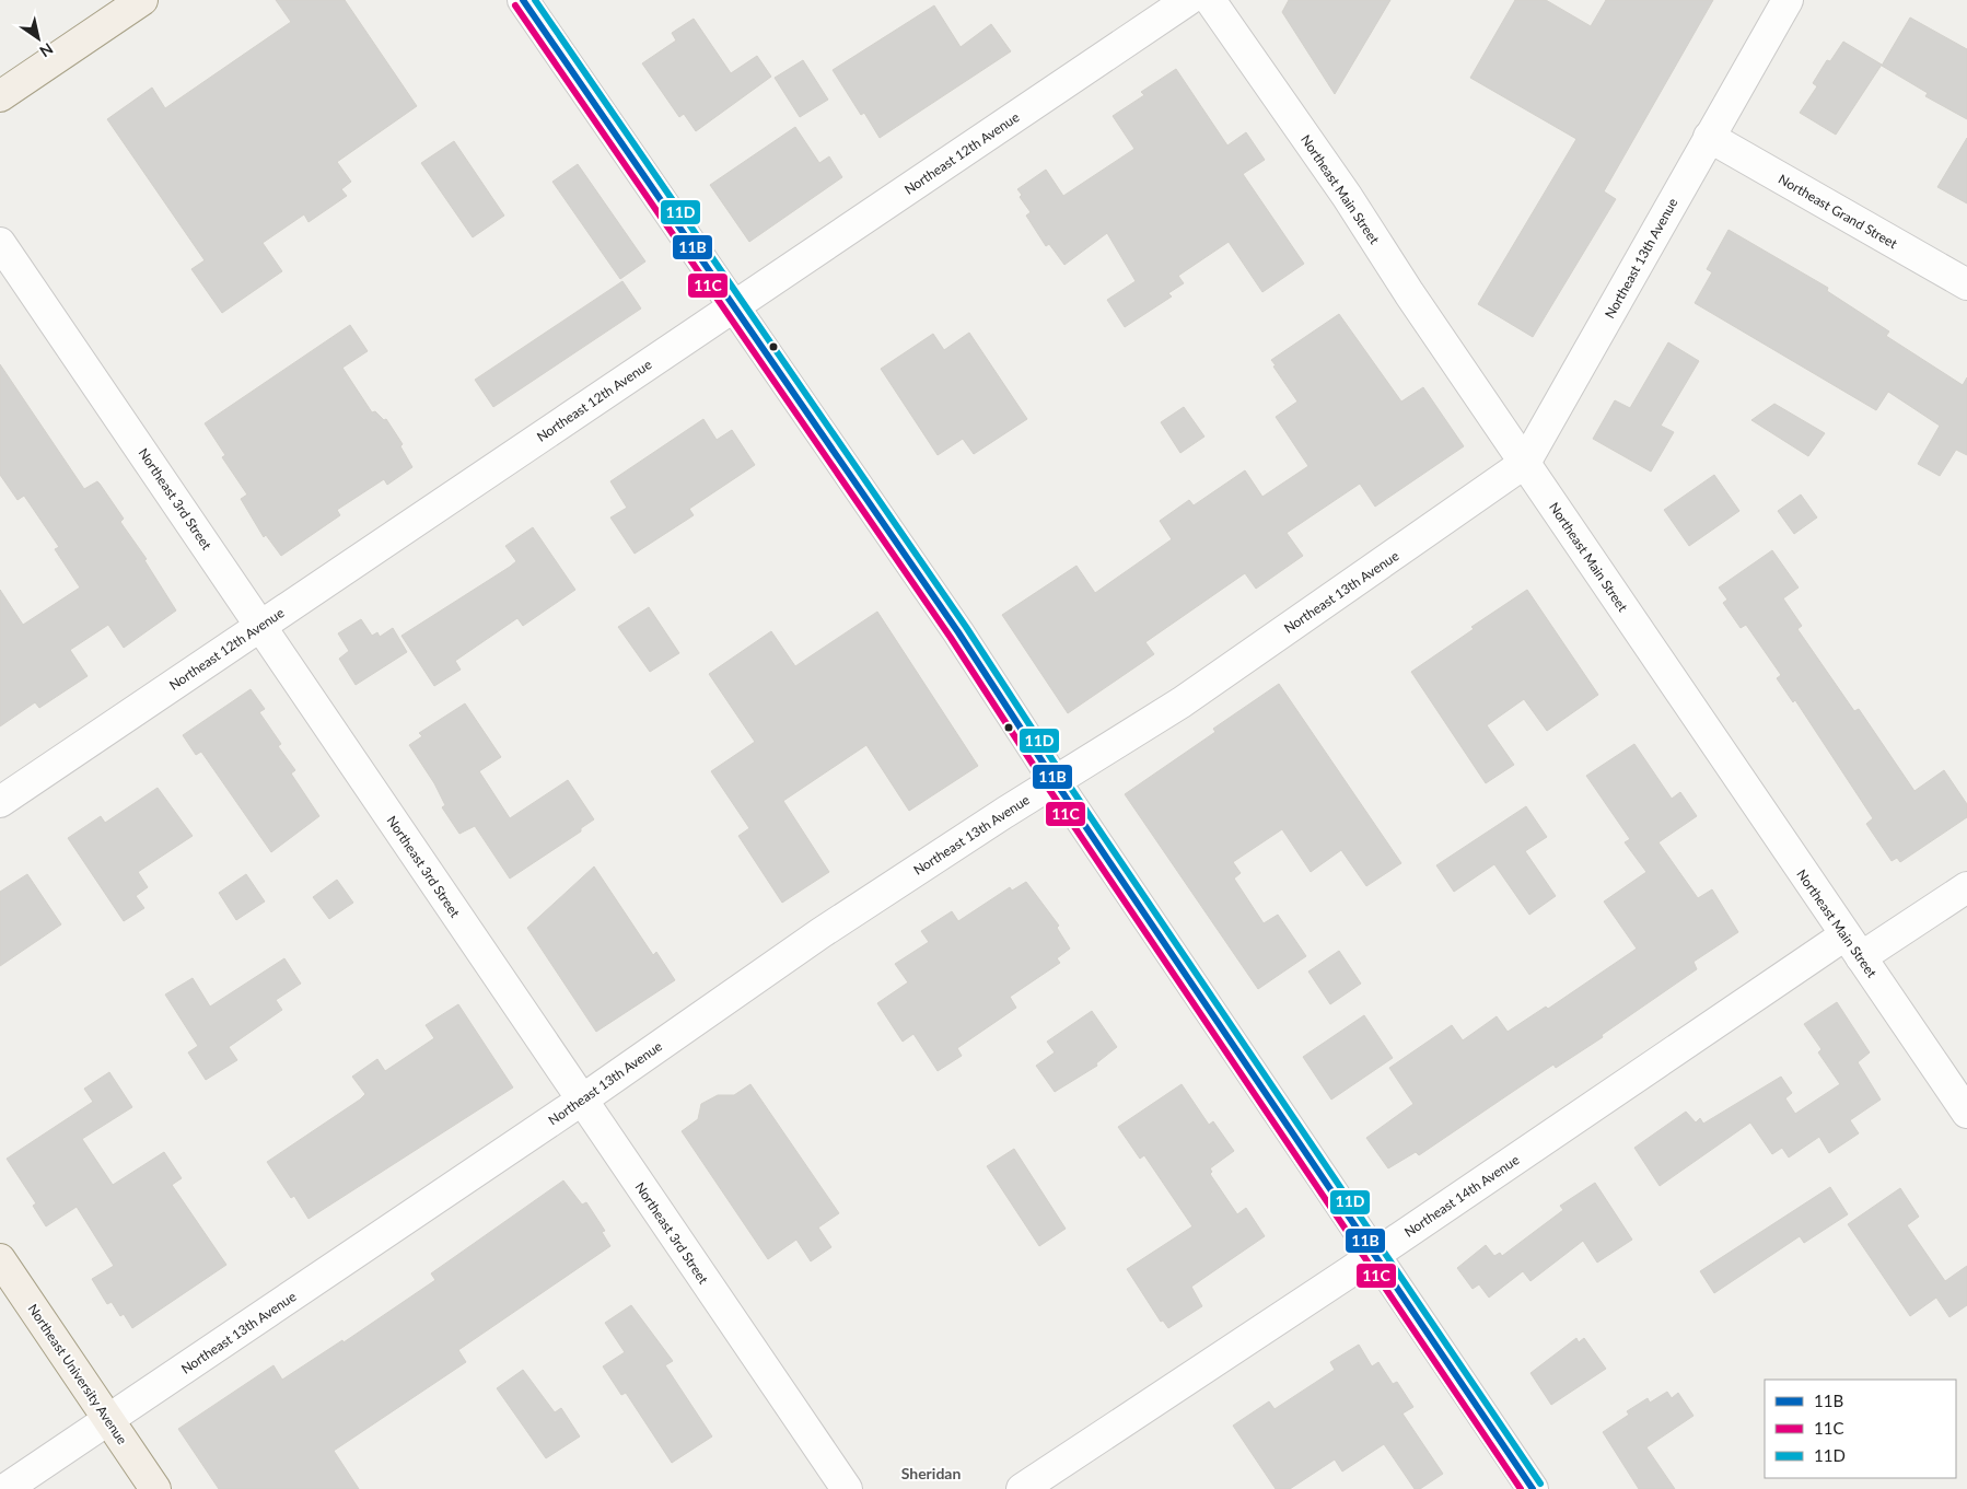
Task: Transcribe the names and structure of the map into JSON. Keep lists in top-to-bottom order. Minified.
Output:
{"streets":{"main road":["Northeast University Avenue"],"street":["Northeast 12th Avenue","Northeast Main Street","Northeast Grand Street","Northeast 13th Avenue","Northeast 3rd Street","Northeast 14th Avenue"]},"crossings":[["Northeast 12th Avenue","Northeast 3rd Street"],["Northeast Main Street","Northeast 13th Avenue"],["Northeast Main Street","Northeast 14th Avenue"],["Northeast Grand Street","Northeast 13th Avenue"],["Northeast 13th Avenue","Northeast 3rd Street"],["Northeast 13th Avenue","Northeast University Avenue"]],"districts":["Sheridan"],"lines":["transit line 11B","transit line 11D","transit line 11C"],"legend":["11B","11C","11D"],"north":"bottom right"}
